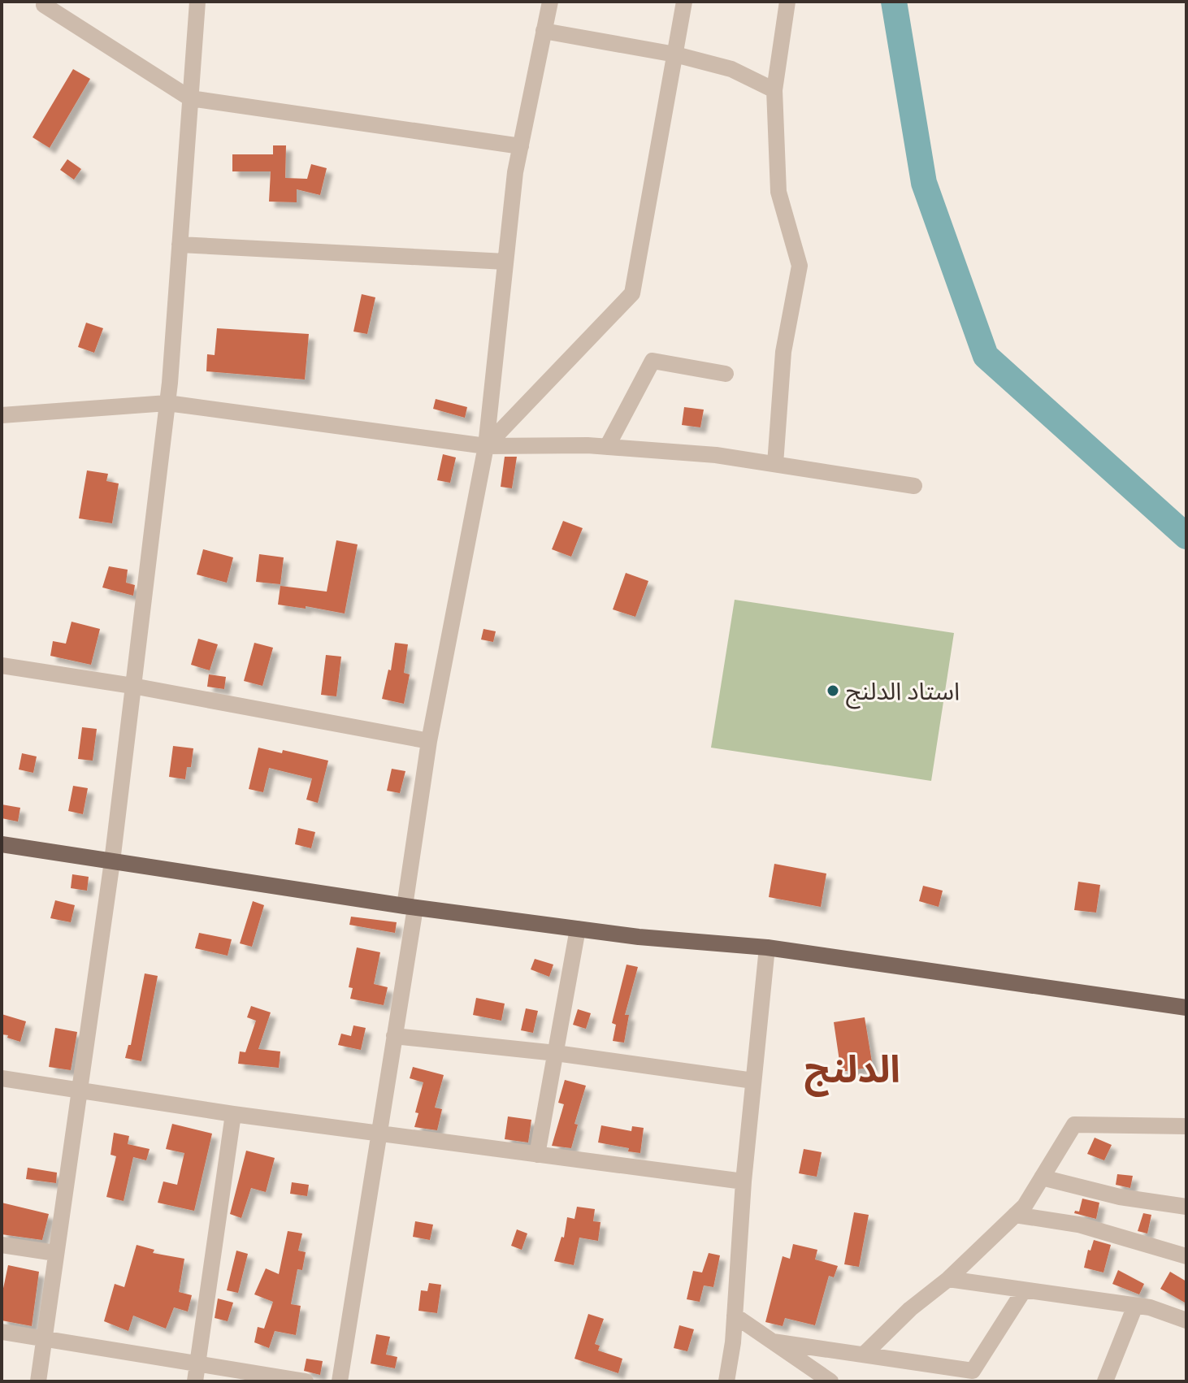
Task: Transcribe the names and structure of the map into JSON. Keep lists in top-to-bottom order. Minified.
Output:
{"districts":["الدلنج"],"places":["استاد الدلنج"]}
